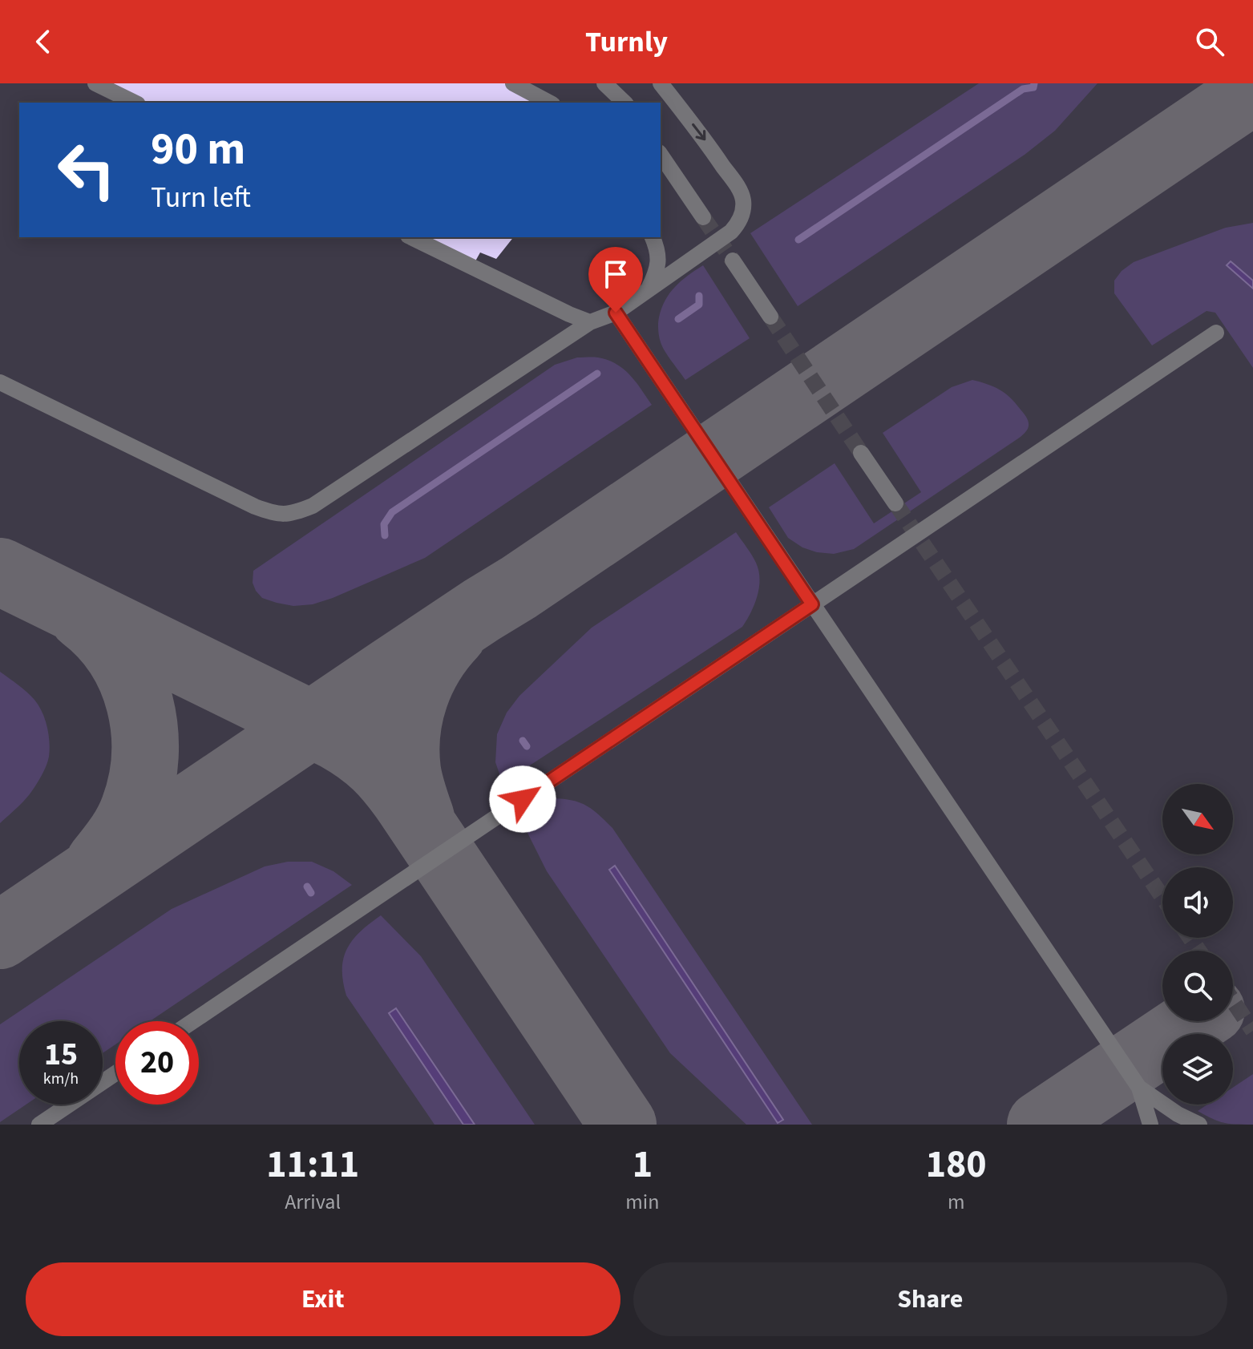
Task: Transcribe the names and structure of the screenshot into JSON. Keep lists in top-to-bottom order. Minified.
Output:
{"north":"bottom right","page":{"header":"Turnly","turn":["90 m","Turn left"],"speed":"15 km/h","limit":"20","eta":["11:11","Arrival","1","min","180","m"],"buttons":["Exit","Share"]}}
